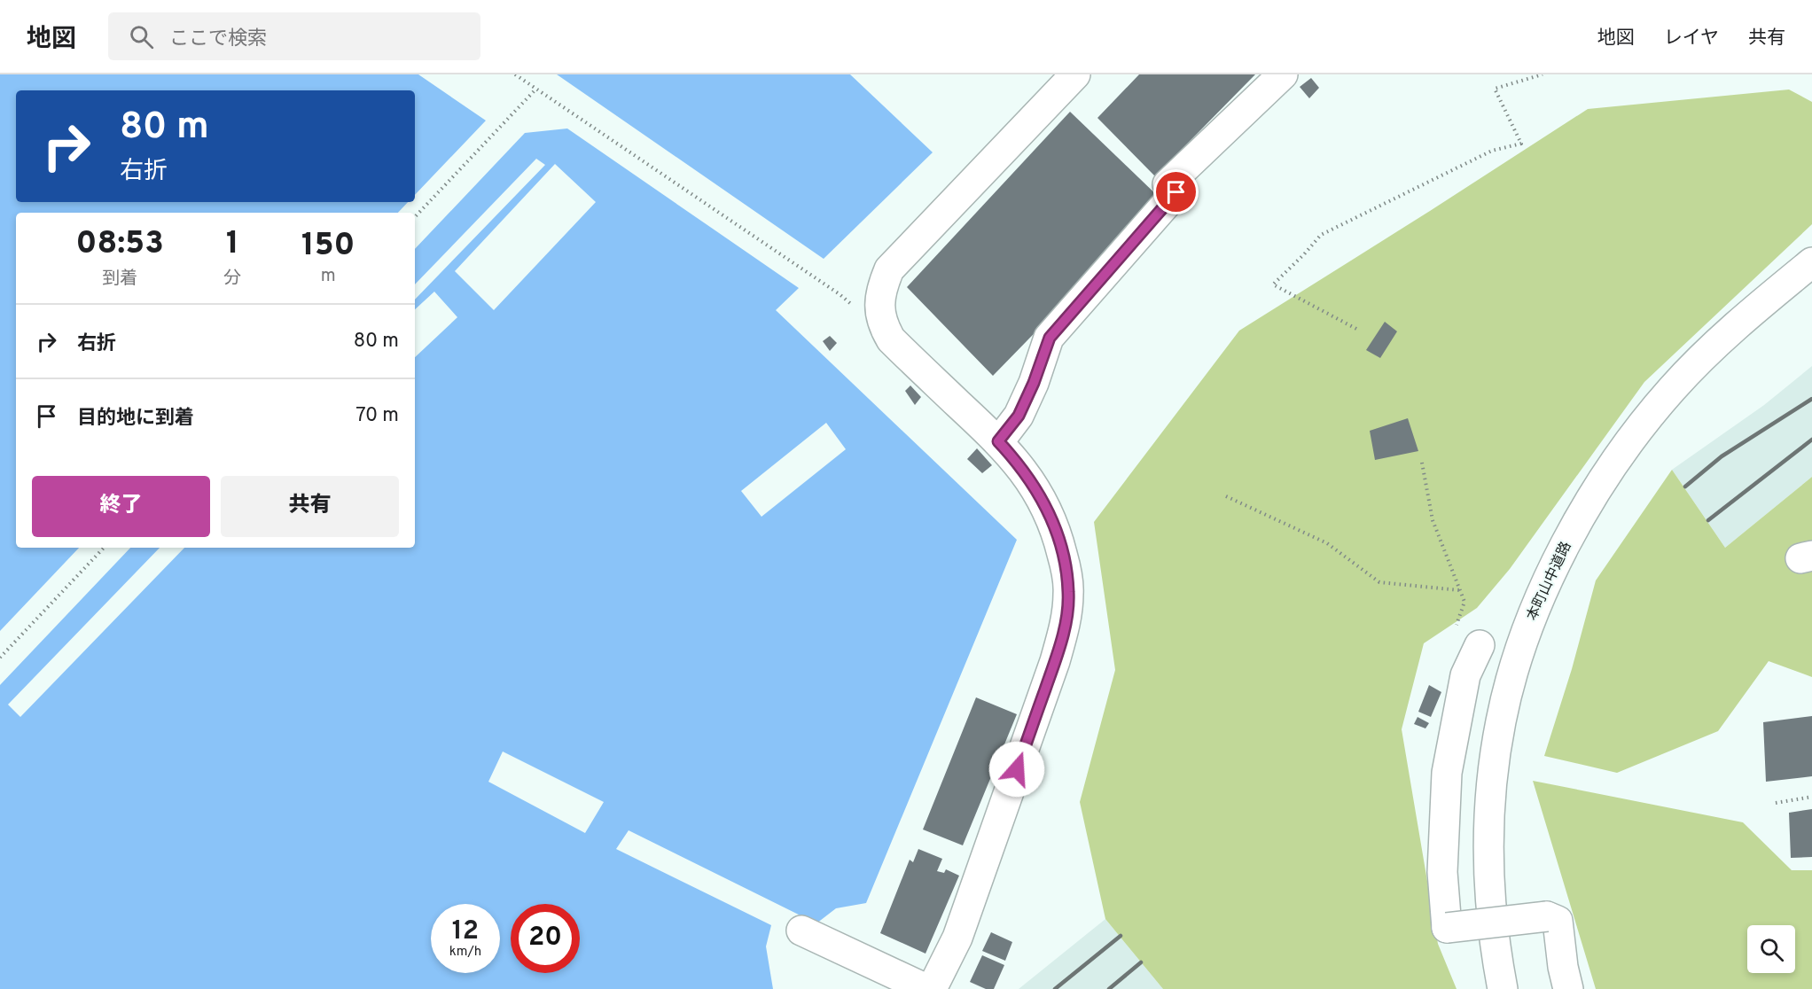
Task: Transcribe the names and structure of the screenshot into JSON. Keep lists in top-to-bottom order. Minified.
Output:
{"streets":{"main road":["本町山中道路"]},"page":{"header":"地図","search":"ここで検索","nav":["地図","レイヤ","共有"],"turn":["80 m","右折"],"eta":["08:53","到着","1","分","150","m"],"list":[{"name":"右折","value":"80 m"},{"name":"目的地に到着","value":"70 m"}],"buttons":["終了","共有"],"speed":"12 km/h","limit":"20"}}
